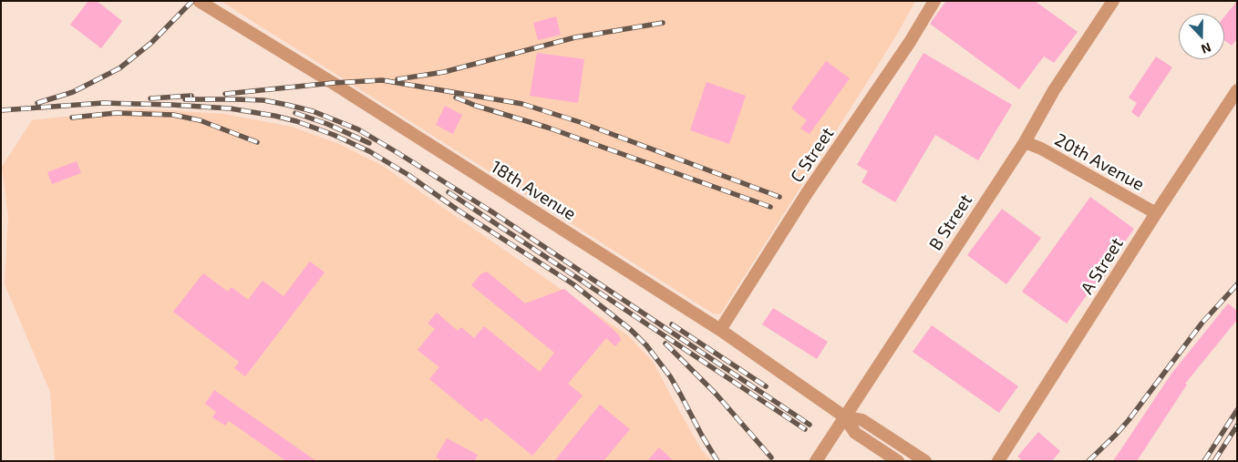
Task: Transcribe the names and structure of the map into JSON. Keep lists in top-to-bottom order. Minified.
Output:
{"streets":{"street":["C Street","20th Avenue","18th Avenue","B Street","A Street"]},"crossings":[["C Street","18th Avenue"],["20th Avenue","B Street"],["20th Avenue","A Street"],["18th Avenue","B Street"]],"north":"bottom"}
